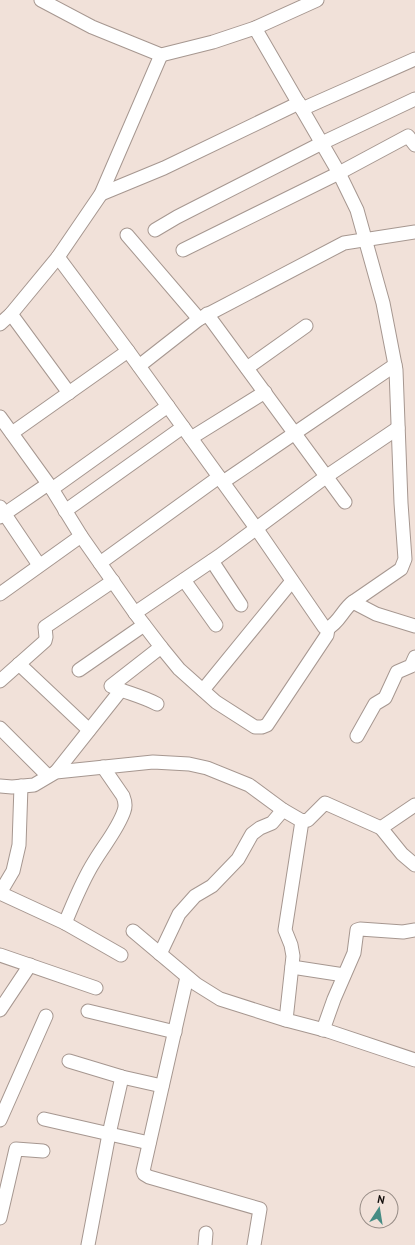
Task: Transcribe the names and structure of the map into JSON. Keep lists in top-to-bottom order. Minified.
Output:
{"north":"top"}
